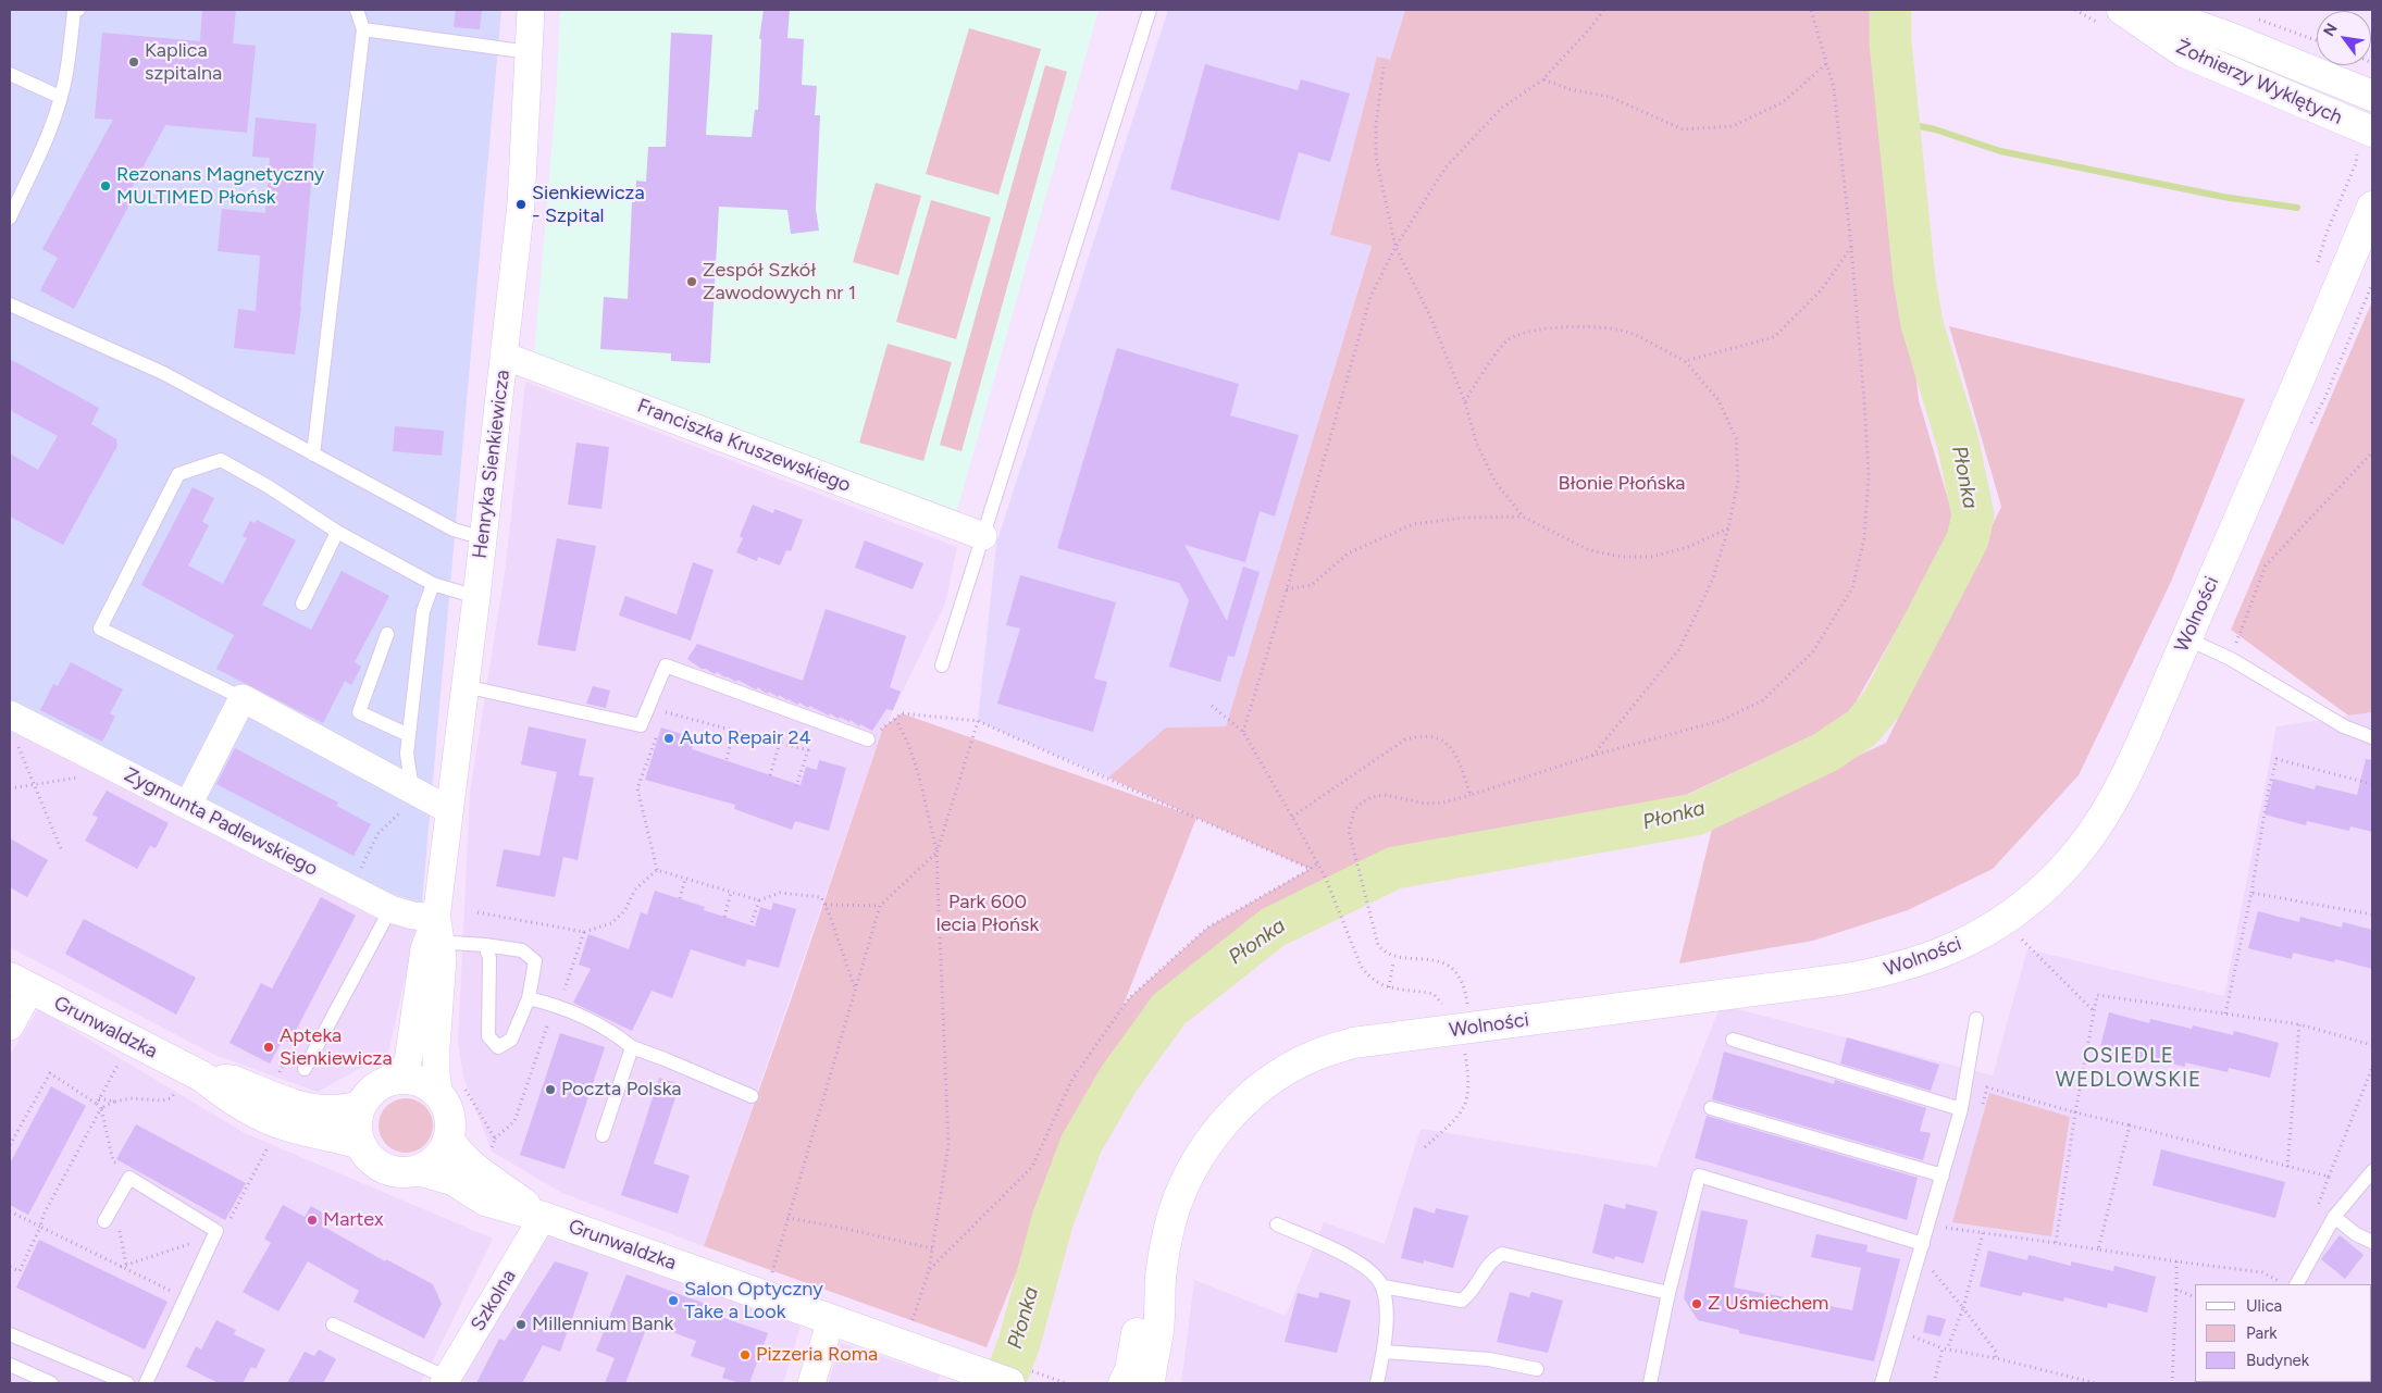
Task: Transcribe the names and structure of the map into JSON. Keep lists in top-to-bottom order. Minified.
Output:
{"streets":{"street":["Żołnierzy Wyklętych","Franciszka Kruszewskiego","Henryka Sienkiewicza","Wolności","Zygmunta Padlewskiego","Grunwaldzka","Szkolna"]},"crossings":[["Franciszka Kruszewskiego","Henryka Sienkiewicza"],["Henryka Sienkiewicza","Zygmunta Padlewskiego"],["Henryka Sienkiewicza","Grunwaldzka"],["Grunwaldzka","Szkolna"]],"districts":["OSIEDLE WEDLOWSKIE"],"water":["Płonka"],"parks":["Błonie Płońska","Park 600 lecia Płońsk"],"places":["Kaplica szpitalna","Rezonans Magnetyczny MULTIMED Płońsk","Sienkiewicza - Szpital","Zespół Szkół Zawodowych nr 1","Auto Repair 24","Apteka Sienkiewicza","Poczta Polska","Martex","Salon Optyczny Take a Look","Z Uśmiechem","Millennium Bank","Pizzeria Roma"],"legend":["Ulica","Park","Budynek"],"north":"top left"}
